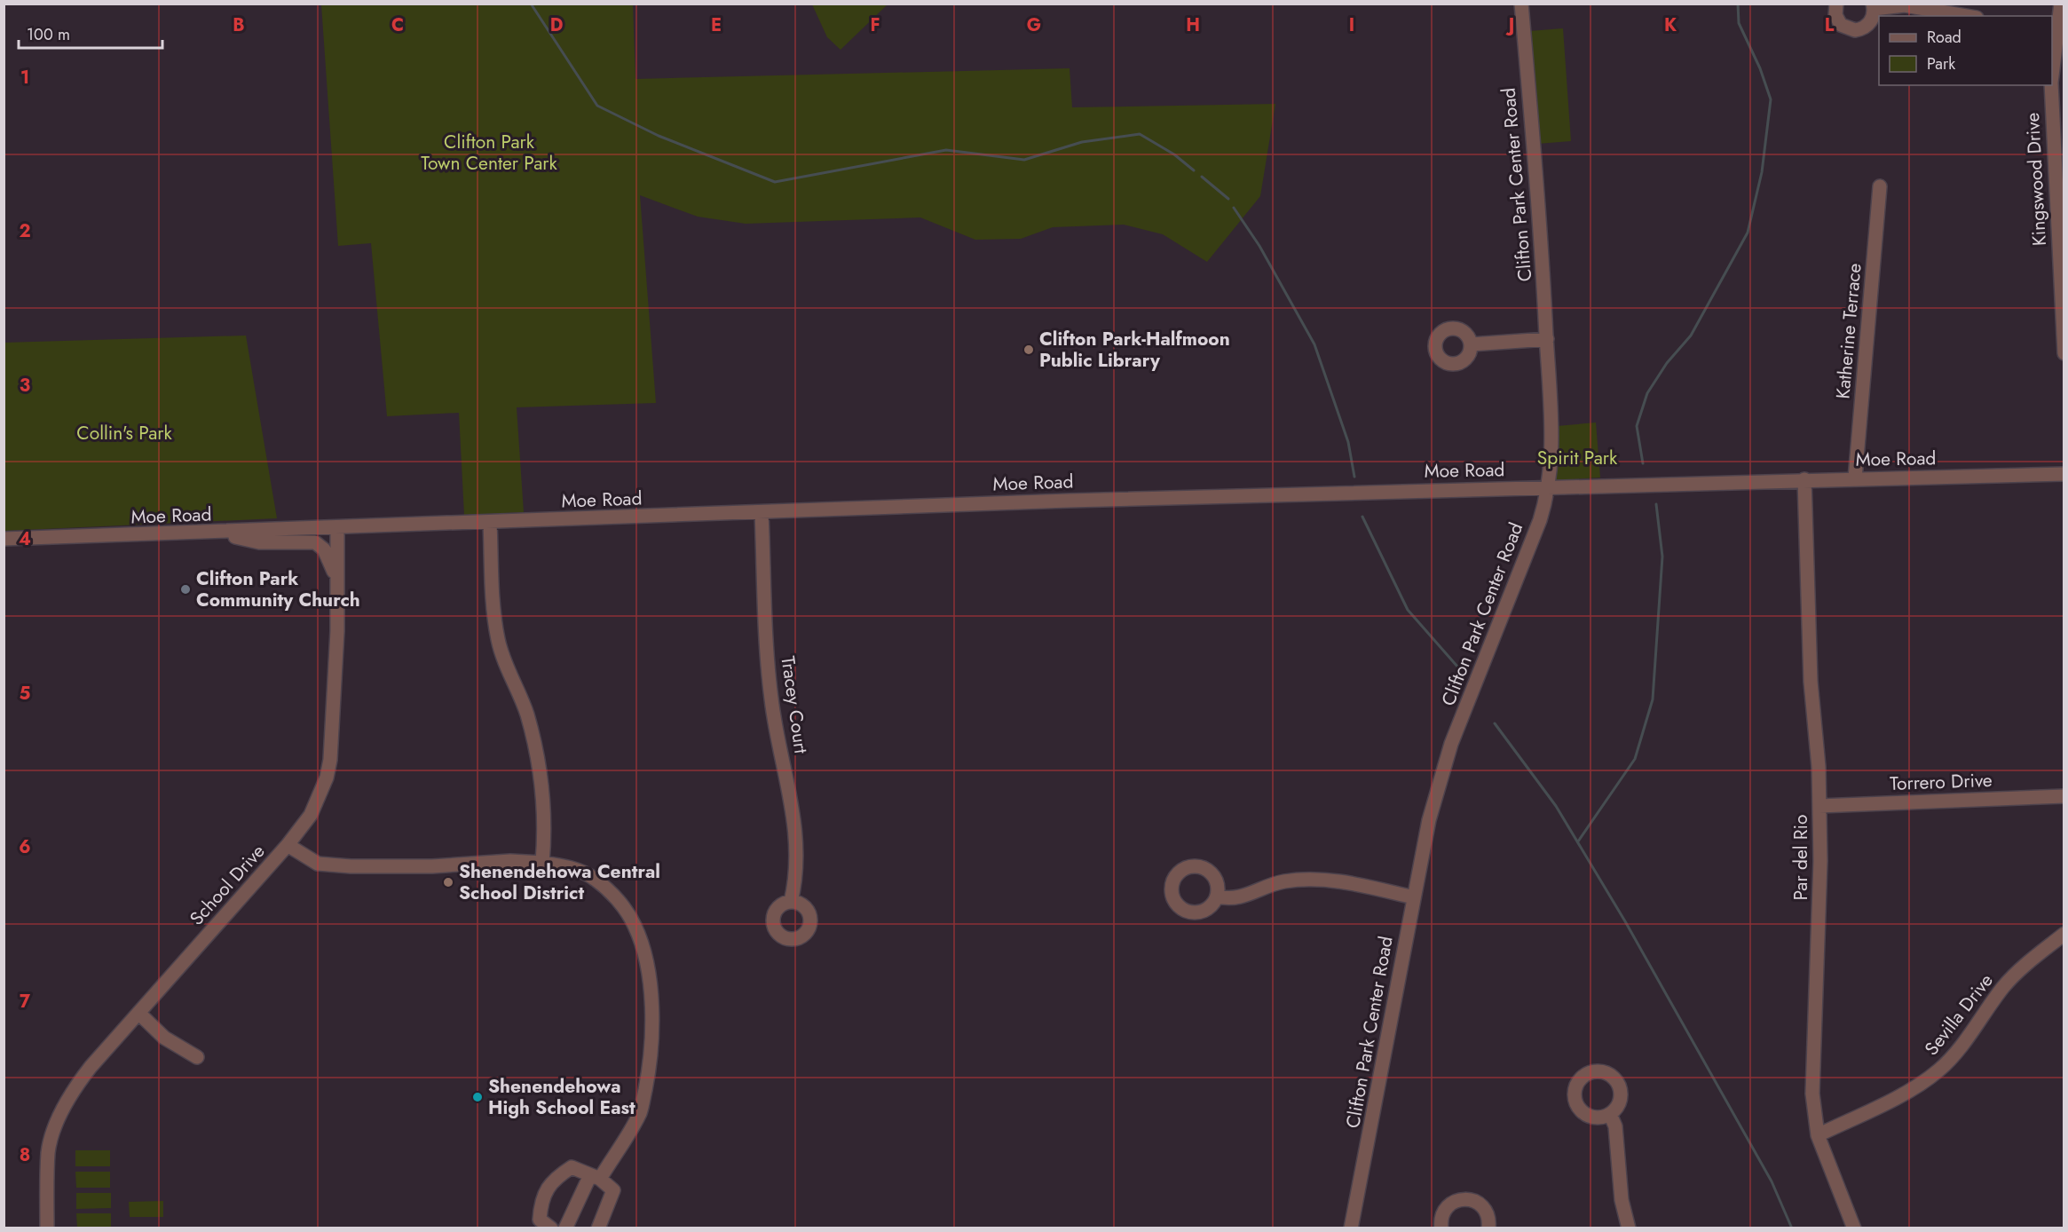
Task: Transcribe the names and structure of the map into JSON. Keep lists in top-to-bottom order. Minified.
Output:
{"streets":{"street":["Kingswood Drive","Clifton Park Center Road","Katherine Terrace","Moe Road","Tracey Court","Torrero Drive","Par del Rio","School Drive","Sevilla Drive"]},"crossings":[["Clifton Park Center Road","Moe Road"],["Katherine Terrace","Moe Road"],["Moe Road","Tracey Court"],["Moe Road","Par del Rio"],["Moe Road","School Drive"],["Torrero Drive","Par del Rio"],["Par del Rio","Sevilla Drive"]],"parks":["Clifton Park Town Center Park","Collin's Park","Spirit Park"],"places":["Clifton Park-Halfmoon Public Library","Clifton Park Community Church","Shenendehowa Central School District","Shenendehowa High School East"],"legend":["Road","Park"],"scale_bar":"100 m","grid":{"columns":["B","C","D","E","F","G","H","I","J","K","L"],"rows":["1","2","3","4","5","6","7","8"]}}
